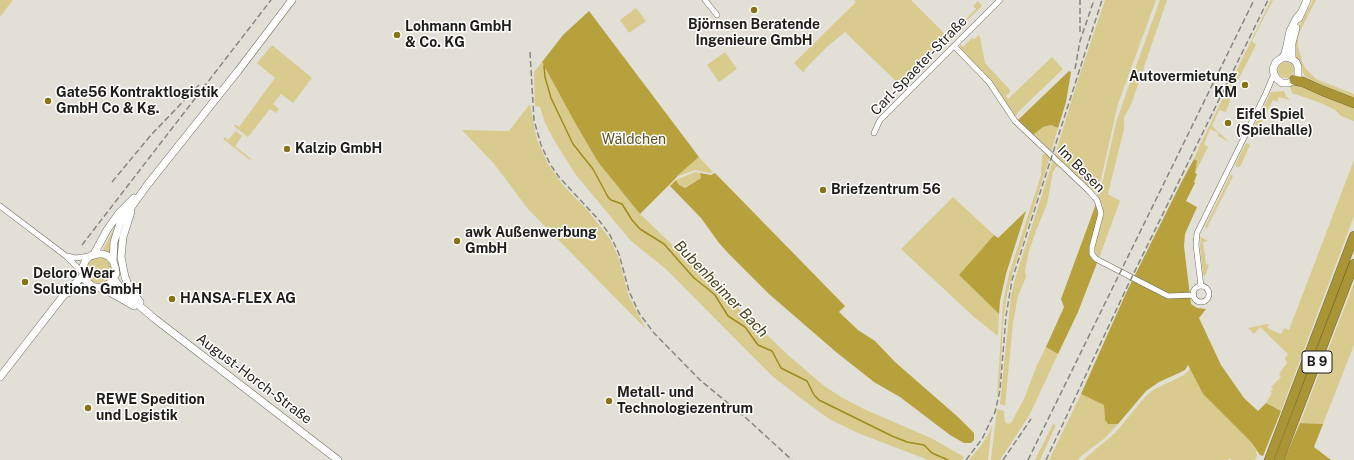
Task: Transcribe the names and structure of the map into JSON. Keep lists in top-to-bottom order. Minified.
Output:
{"streets":{"highway":["B 9"],"main road":["August-Horch-Straße"],"street":["Carl-Spaeter-Straße","Im Besen"]},"crossings":[["Carl-Spaeter-Straße","Im Besen"]],"water":["Bubenheimer Bach"],"parks":["Wäldchen"],"places":["Björnsen Beratende Ingenieure GmbH","Lohmann GmbH & Co. KG","Autovermietung KM","Gate56 Kontraktlogistik GmbH Co & Kg.","Eifel Spiel (Spielhalle)","Kalzip GmbH","Briefzentrum 56","awk Außenwerbung GmbH","Deloro Wear Solutions GmbH","HANSA-FLEX AG","Metall- und Technologiezentrum","REWE Spedition und Logistik"]}
